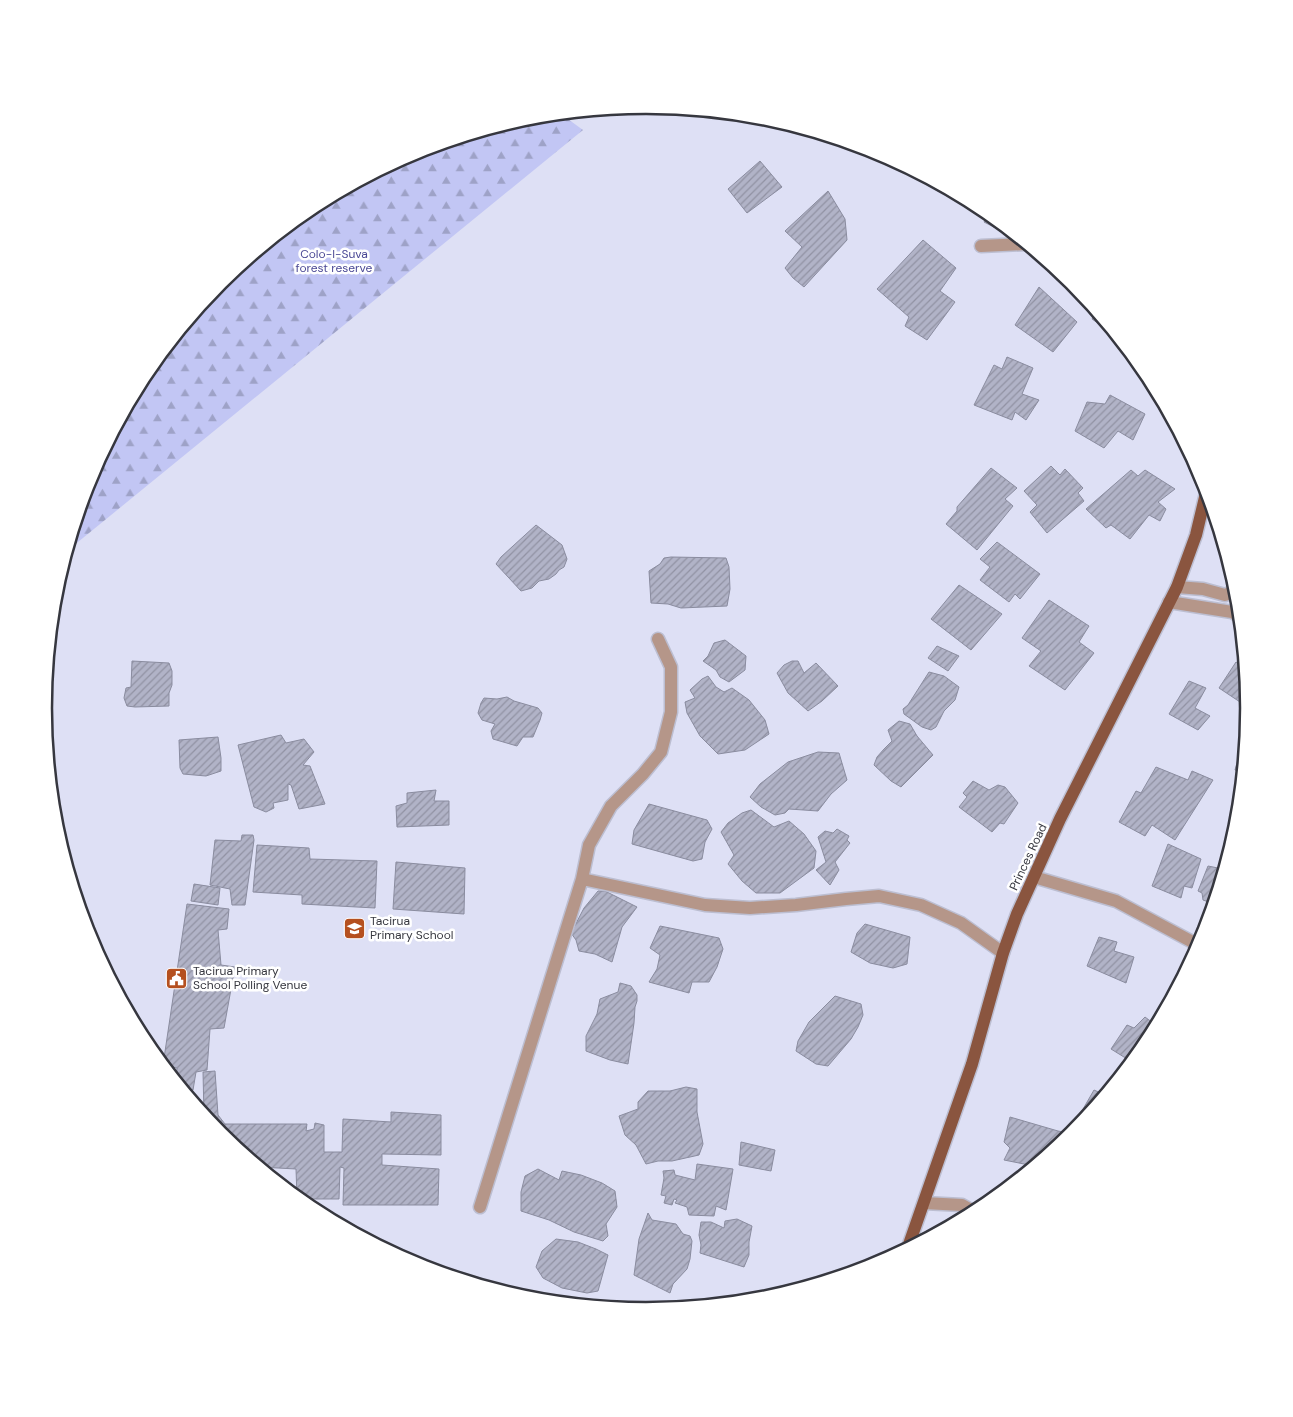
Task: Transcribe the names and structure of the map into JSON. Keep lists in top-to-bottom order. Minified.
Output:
{"streets":{"main road":["Princes Road"]},"parks":["Colo-I-Suva forest reserve"],"places":{"school or university":["Tacirua Primary School"],"public building":["Tacirua Primary School Polling Venue"]}}
